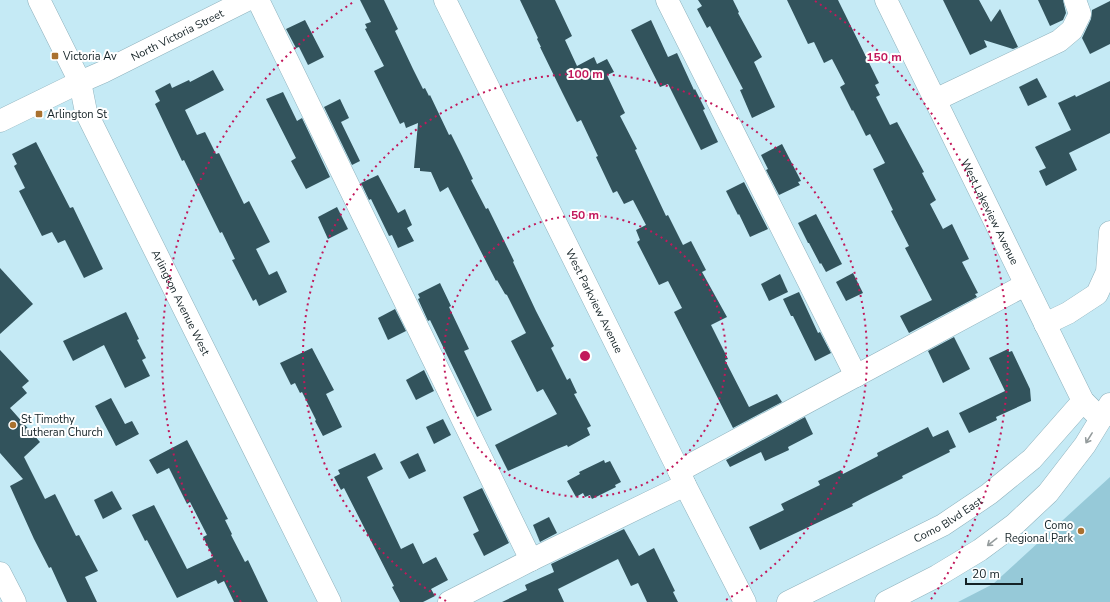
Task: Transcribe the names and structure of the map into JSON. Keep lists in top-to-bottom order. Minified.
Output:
{"streets":{"street":["North Victoria Street","West Lakeview Avenue","West Parkview Avenue","Arlington Avenue West","Como Blvd East"]},"crossings":[["North Victoria Street","Arlington Avenue West"],["West Lakeview Avenue","Como Blvd East"]],"places":{"transit":["Victoria Av","Arlington St"],"other":["St Timothy Lutheran Church","Como Regional Park"]},"scale_bar":"20 m","rings":["150 m","100 m","50 m"]}
